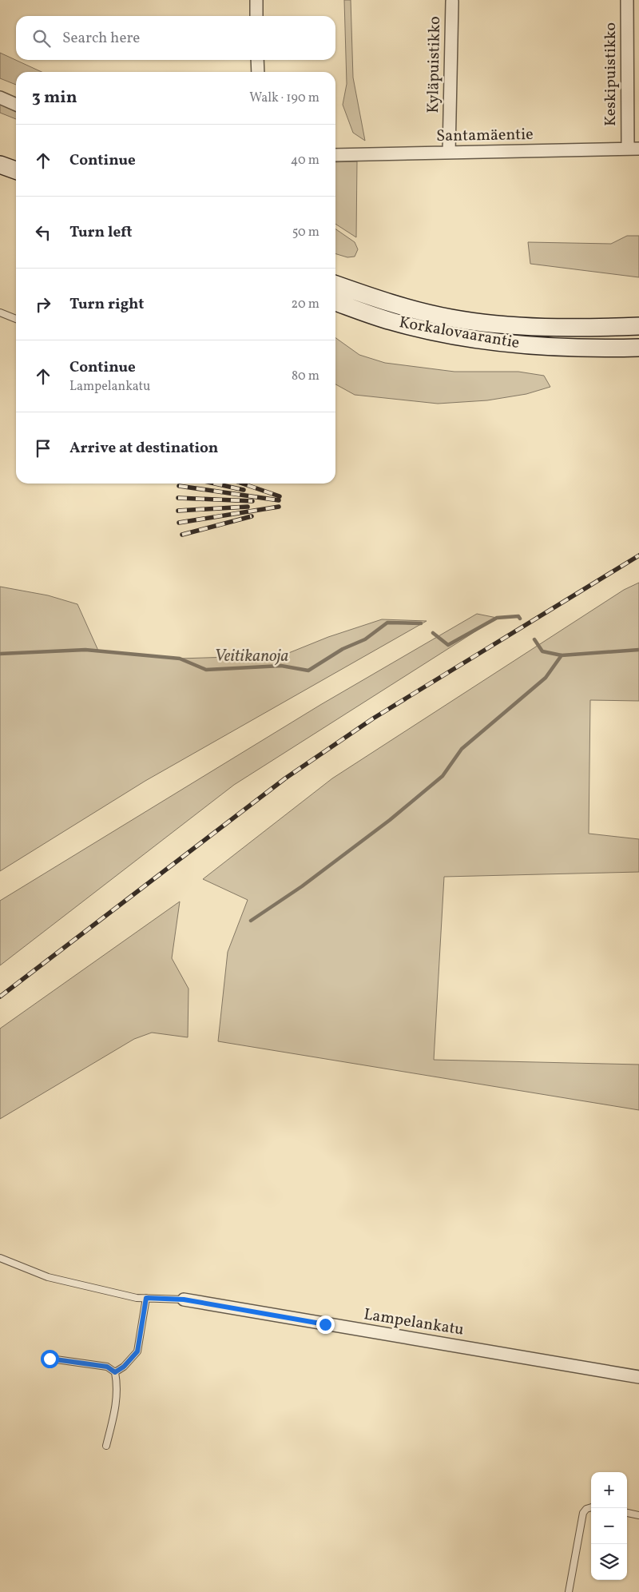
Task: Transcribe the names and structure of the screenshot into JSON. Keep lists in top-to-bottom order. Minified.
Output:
{"streets":{"street":["Kyläpuistikko","Keskipuistikko","Santamäentie","Korkalovaarantie","Lampelankatu"]},"crossings":[["Kyläpuistikko","Santamäentie"],["Keskipuistikko","Santamäentie"]],"water":["Veitikanoja"],"page":{"search":"Search here","heading":["3 min","Walk · 190 m"],"list":[["Continue","40 m"],["Turn left","50 m"],["Turn right","20 m"],["Continue","Lampelankatu","80 m"],"Arrive at destination"],"map_buttons":["+","−"]}}
